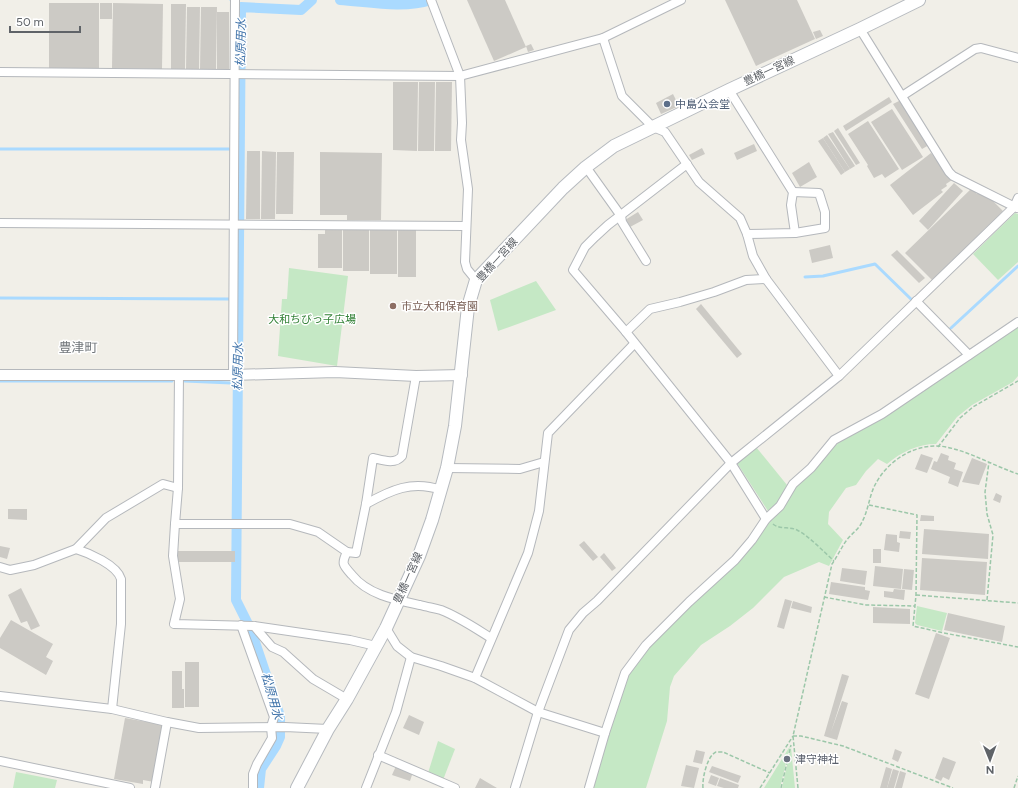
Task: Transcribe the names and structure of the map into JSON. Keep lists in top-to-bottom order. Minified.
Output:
{"streets":{"main road":["豊橋一宮線"]},"districts":["豊津町"],"water":["松原用水"],"parks":["大和ちびっ子広場"],"places":["中島公会堂","市立大和保育園","津守神社"],"scale_bar":"50 m","north":"bottom"}
